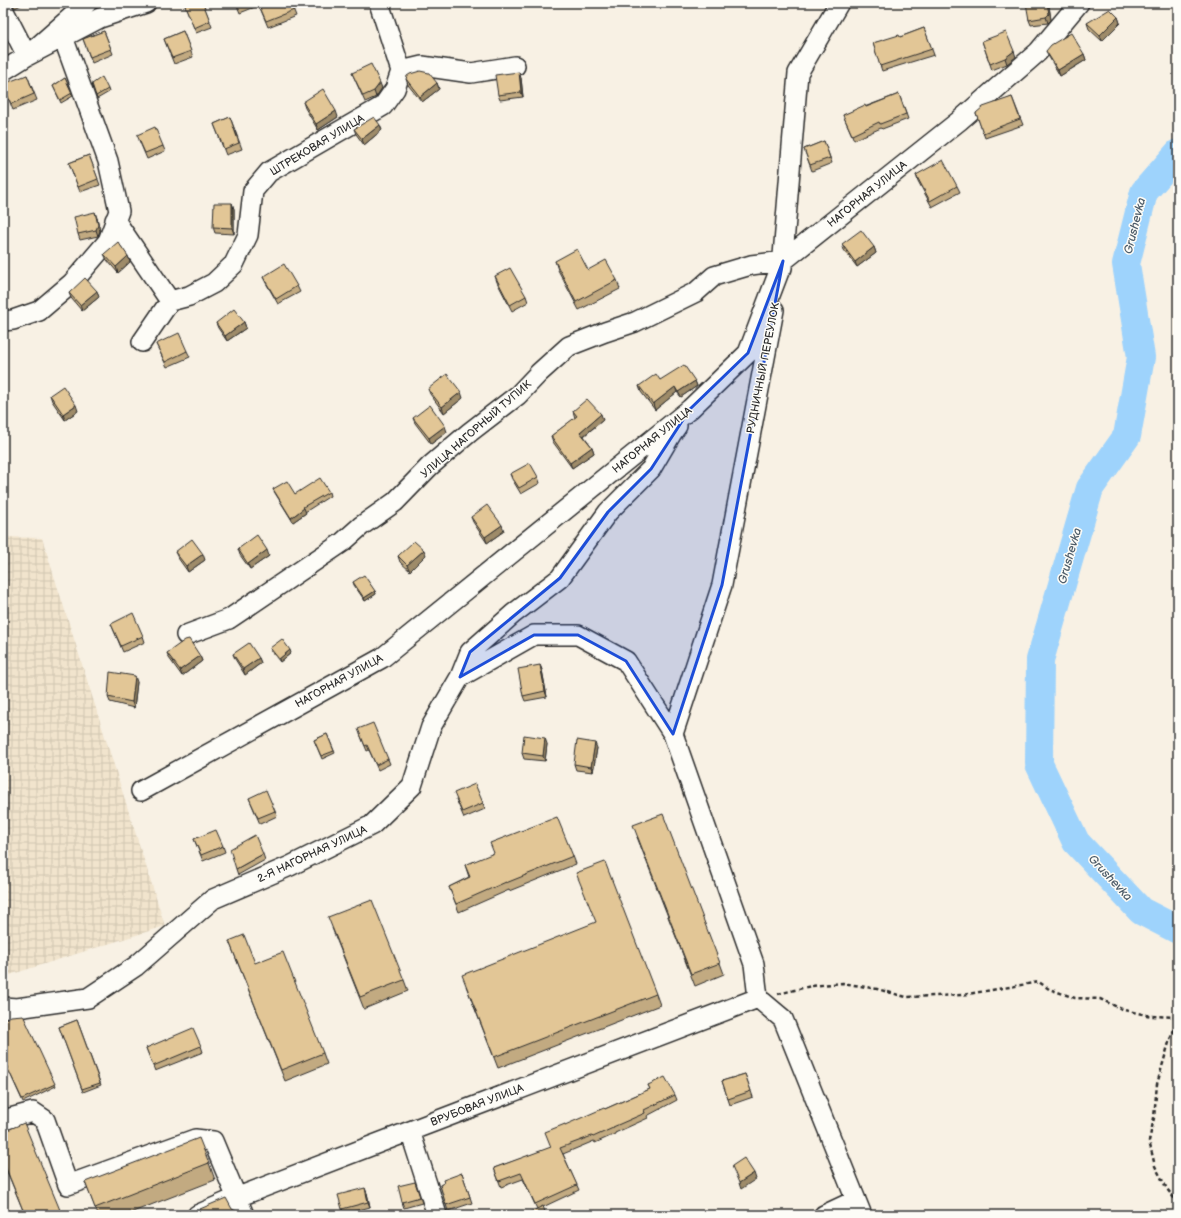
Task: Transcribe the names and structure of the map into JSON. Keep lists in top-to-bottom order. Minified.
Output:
{"streets":{"street":["ШТРЕКОВАЯ УЛИЦА","НАГОРНАЯ УЛИЦА","РУДНИЧНЫЙ ПЕРЕУЛОК","УЛИЦА НАГОРНЫЙ ТУПИК","2-Я НАГОРНАЯ УЛИЦА","ВРУБОВАЯ УЛИЦА"]},"crossings":[["НАГОРНАЯ УЛИЦА","РУДНИЧНЫЙ ПЕРЕУЛОК"],["НАГОРНАЯ УЛИЦА","УЛИЦА НАГОРНЫЙ ТУПИК"],["РУДНИЧНЫЙ ПЕРЕУЛОК","УЛИЦА НАГОРНЫЙ ТУПИК"],["РУДНИЧНЫЙ ПЕРЕУЛОК","2-Я НАГОРНАЯ УЛИЦА"]],"water":["Grushevka"]}
